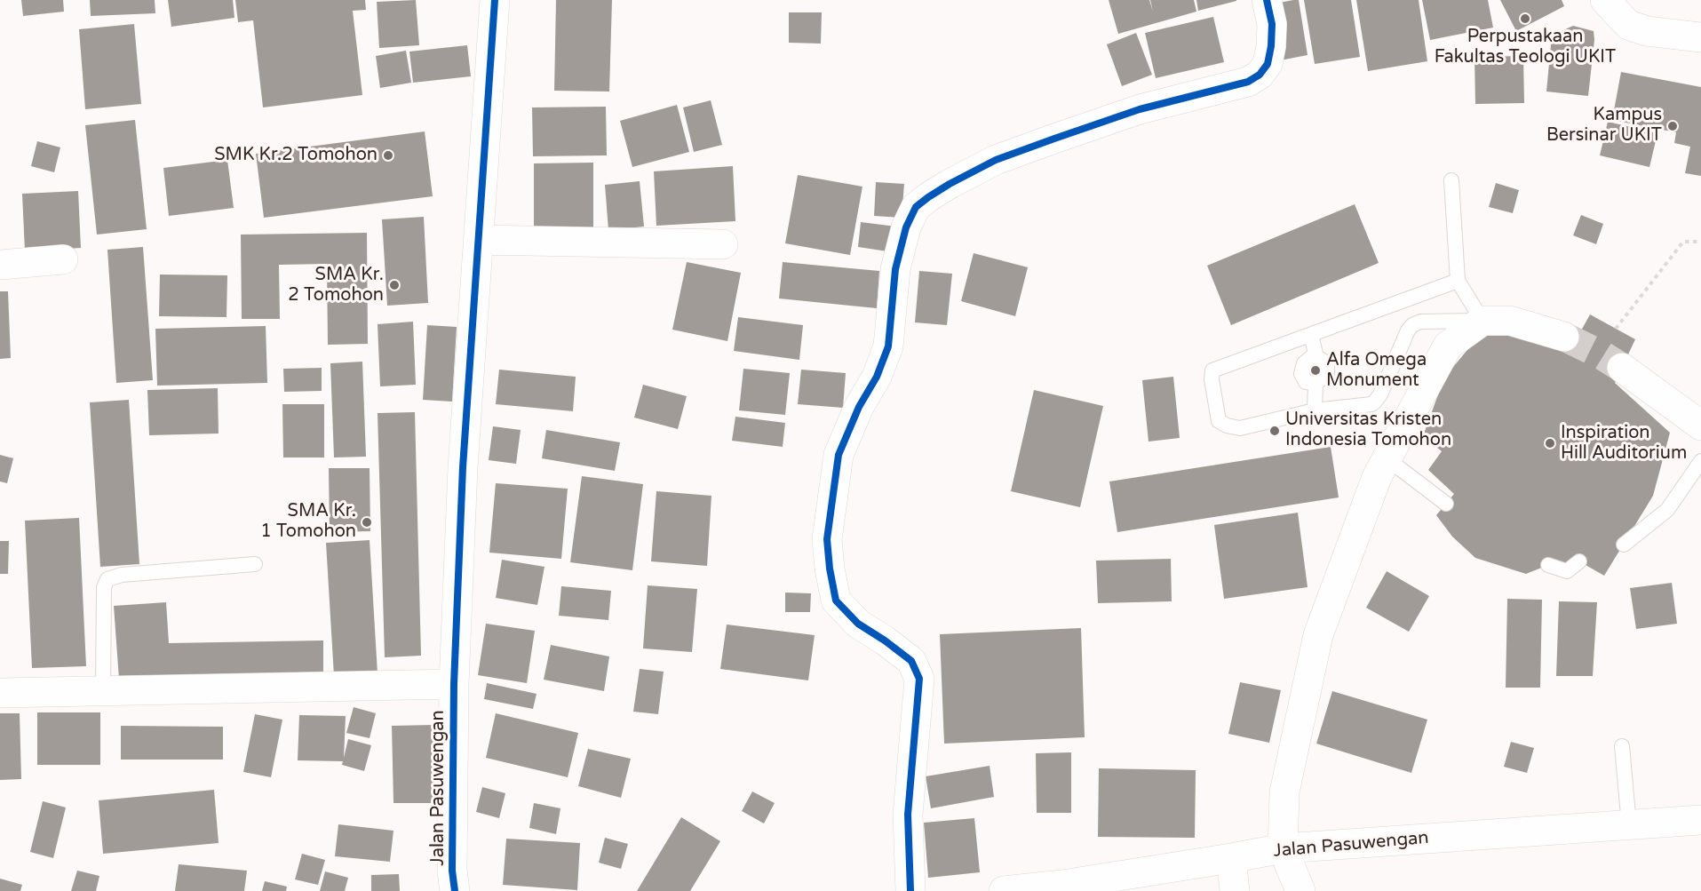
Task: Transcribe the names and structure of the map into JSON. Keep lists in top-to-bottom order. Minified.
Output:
{"streets":{"street":["Jalan Pasuwengan"]},"places":["Perpustakaan Fakultas Teologi UKIT","Kampus Bersinar UKIT","SMK Kr.2 Tomohon","SMA Kr. 2 Tomohon","Alfa Omega Monument","Universitas Kristen Indonesia Tomohon","Inspiration Hill Auditorium","SMA Kr. 1 Tomohon"]}
